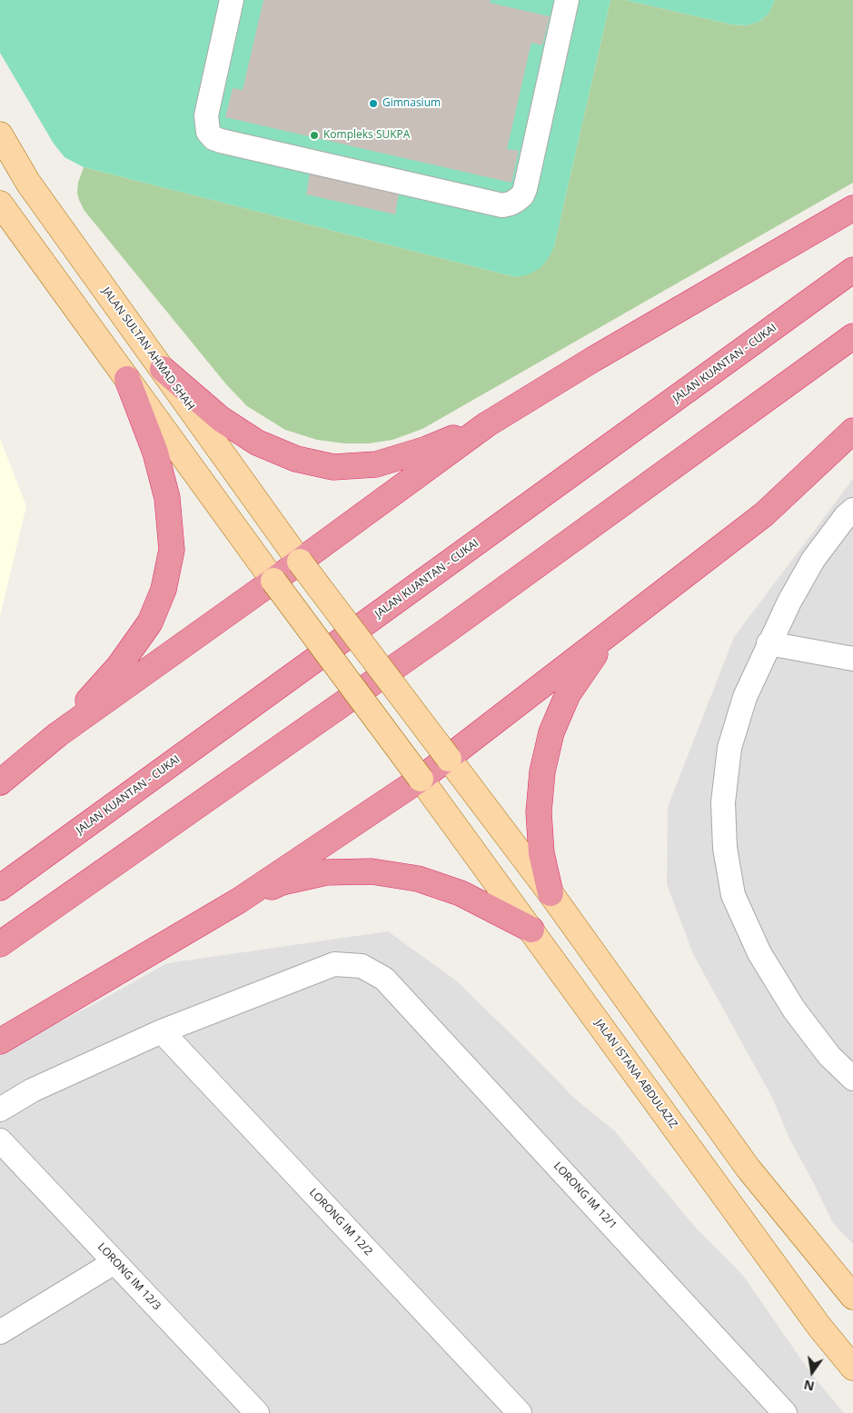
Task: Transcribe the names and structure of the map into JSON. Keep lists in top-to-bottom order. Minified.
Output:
{"streets":{"highway":["JALAN KUANTAN - CUKAI"],"main road":["JALAN SULTAN AHMAD SHAH","JALAN ISTANA ABDULAZIZ"],"street":["LORONG IM 12/1","LORONG IM 12/2","LORONG IM 12/3"]},"crossings":[["LORONG IM 12/1","LORONG IM 12/2"]],"places":["Gimnasium","Kompleks SUKPA"],"north":"bottom"}
